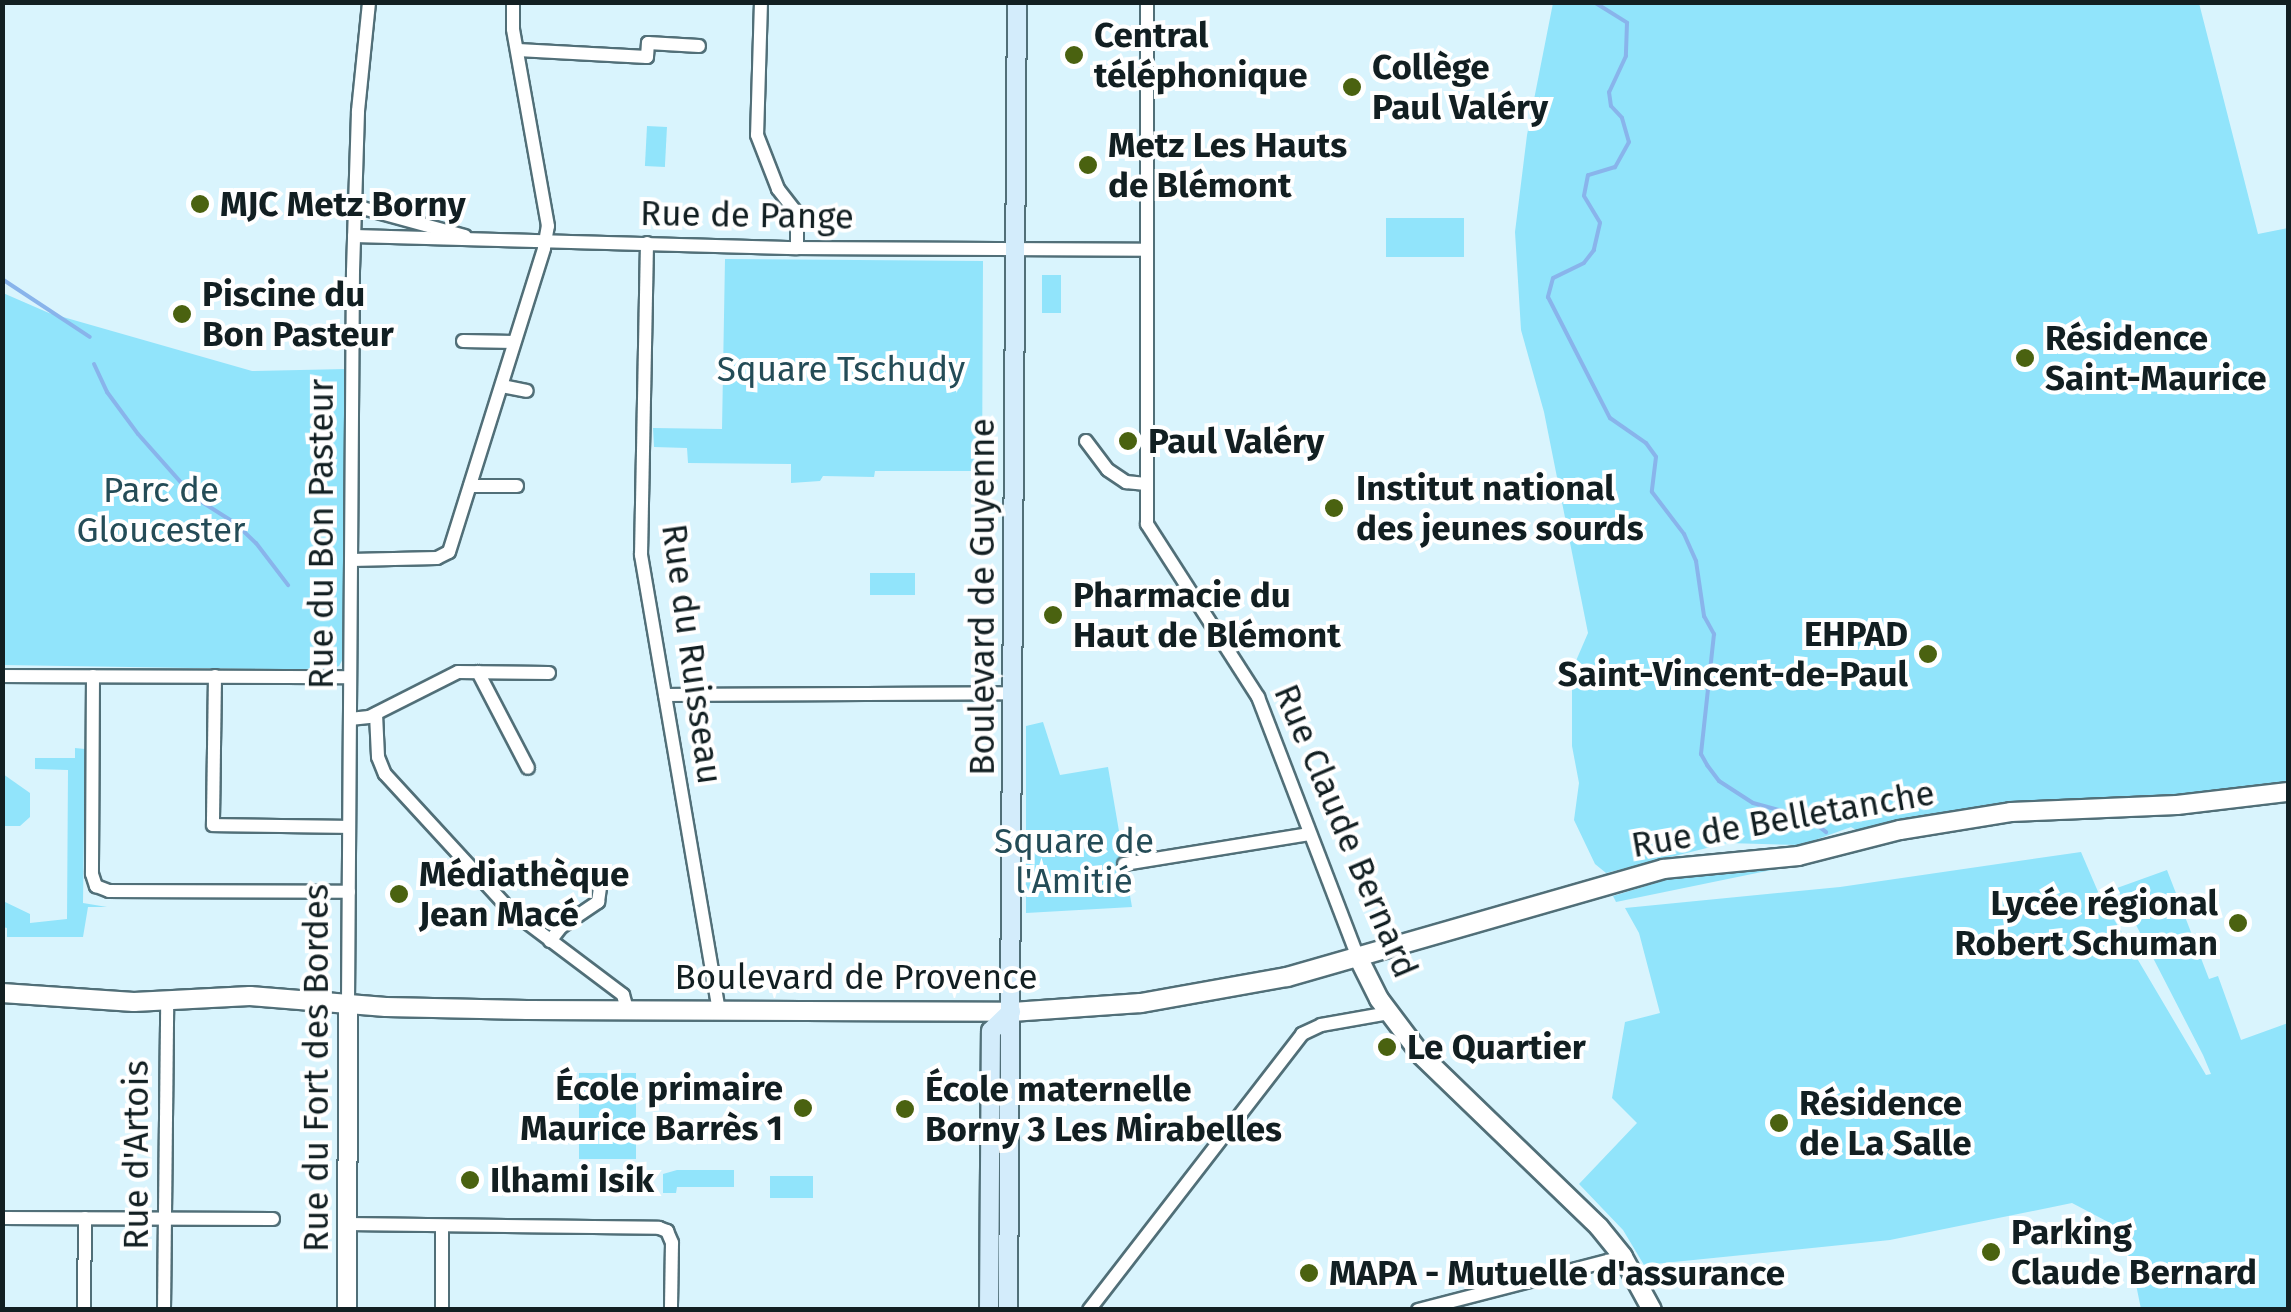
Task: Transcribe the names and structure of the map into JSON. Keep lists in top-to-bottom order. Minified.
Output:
{"streets":{"main road":["Boulevard de Guyenne"],"street":["Rue de Pange","Rue du Bon Pasteur","Rue du Ruisseau","Rue de Belletanche","Rue Claude Bernard","Boulevard de Provence","Rue du Fort des Bordes","Rue d'Artois"]},"crossings":[["Rue de Pange","Rue du Bon Pasteur"],["Rue de Pange","Boulevard de Guyenne"],["Rue de Pange","Rue du Ruisseau"],["Rue du Bon Pasteur","Rue du Fort des Bordes"],["Boulevard de Guyenne","Boulevard de Provence"],["Rue du Ruisseau","Boulevard de Provence"],["Rue de Belletanche","Rue Claude Bernard"],["Rue de Belletanche","Boulevard de Provence"],["Rue Claude Bernard","Boulevard de Provence"],["Boulevard de Provence","Rue du Fort des Bordes"],["Boulevard de Provence","Rue d'Artois"]],"parks":["Square Tschudy","Parc de Gloucester","Square de l'Amitié"],"places":["Central téléphonique","Collège Paul Valéry","Metz Les Hauts de Blémont","MJC Metz Borny","Piscine du Bon Pasteur","Résidence Saint-Maurice","Paul Valéry","Institut national des jeunes sourds","Pharmacie du Haut de Blémont","EHPAD Saint-Vincent-de-Paul","Médiathèque Jean Macé","Lycée régional Robert Schuman","Le Quartier","École primaire Maurice Barrès 1","École maternelle Borny 3 Les Mirabelles","Résidence de La Salle","Ilhami Isik","Parking Claude Bernard","MAPA - Mutuelle d'assurance"]}
